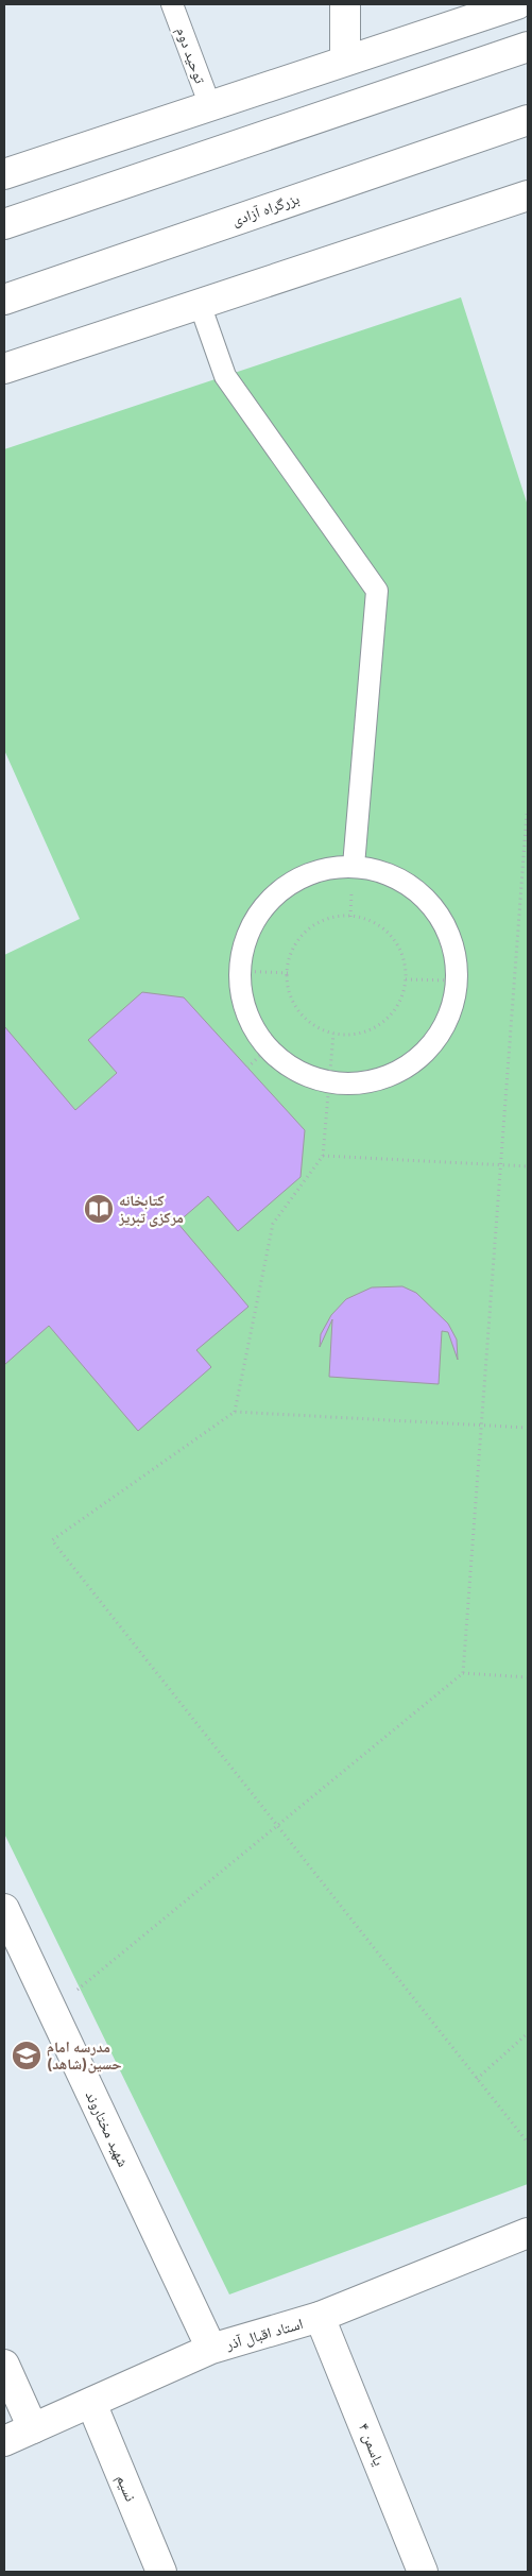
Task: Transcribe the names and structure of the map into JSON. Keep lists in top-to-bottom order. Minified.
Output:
{"streets":{"main road":["بزرگراه آزادی","شهید مختاروند","استاد اقبال آذر","یاسمن ۴","نسیم"],"lane":["توحید دوم"]},"crossings":[["شهید مختاروند","استاد اقبال آذر"],["استاد اقبال آذر","یاسمن ۴"],["استاد اقبال آذر","نسیم"]],"places":{"library":["کتابخانه مرکزى تبریز"],"school or university":["مدرسه امام حسین(شاهد)"]}}
